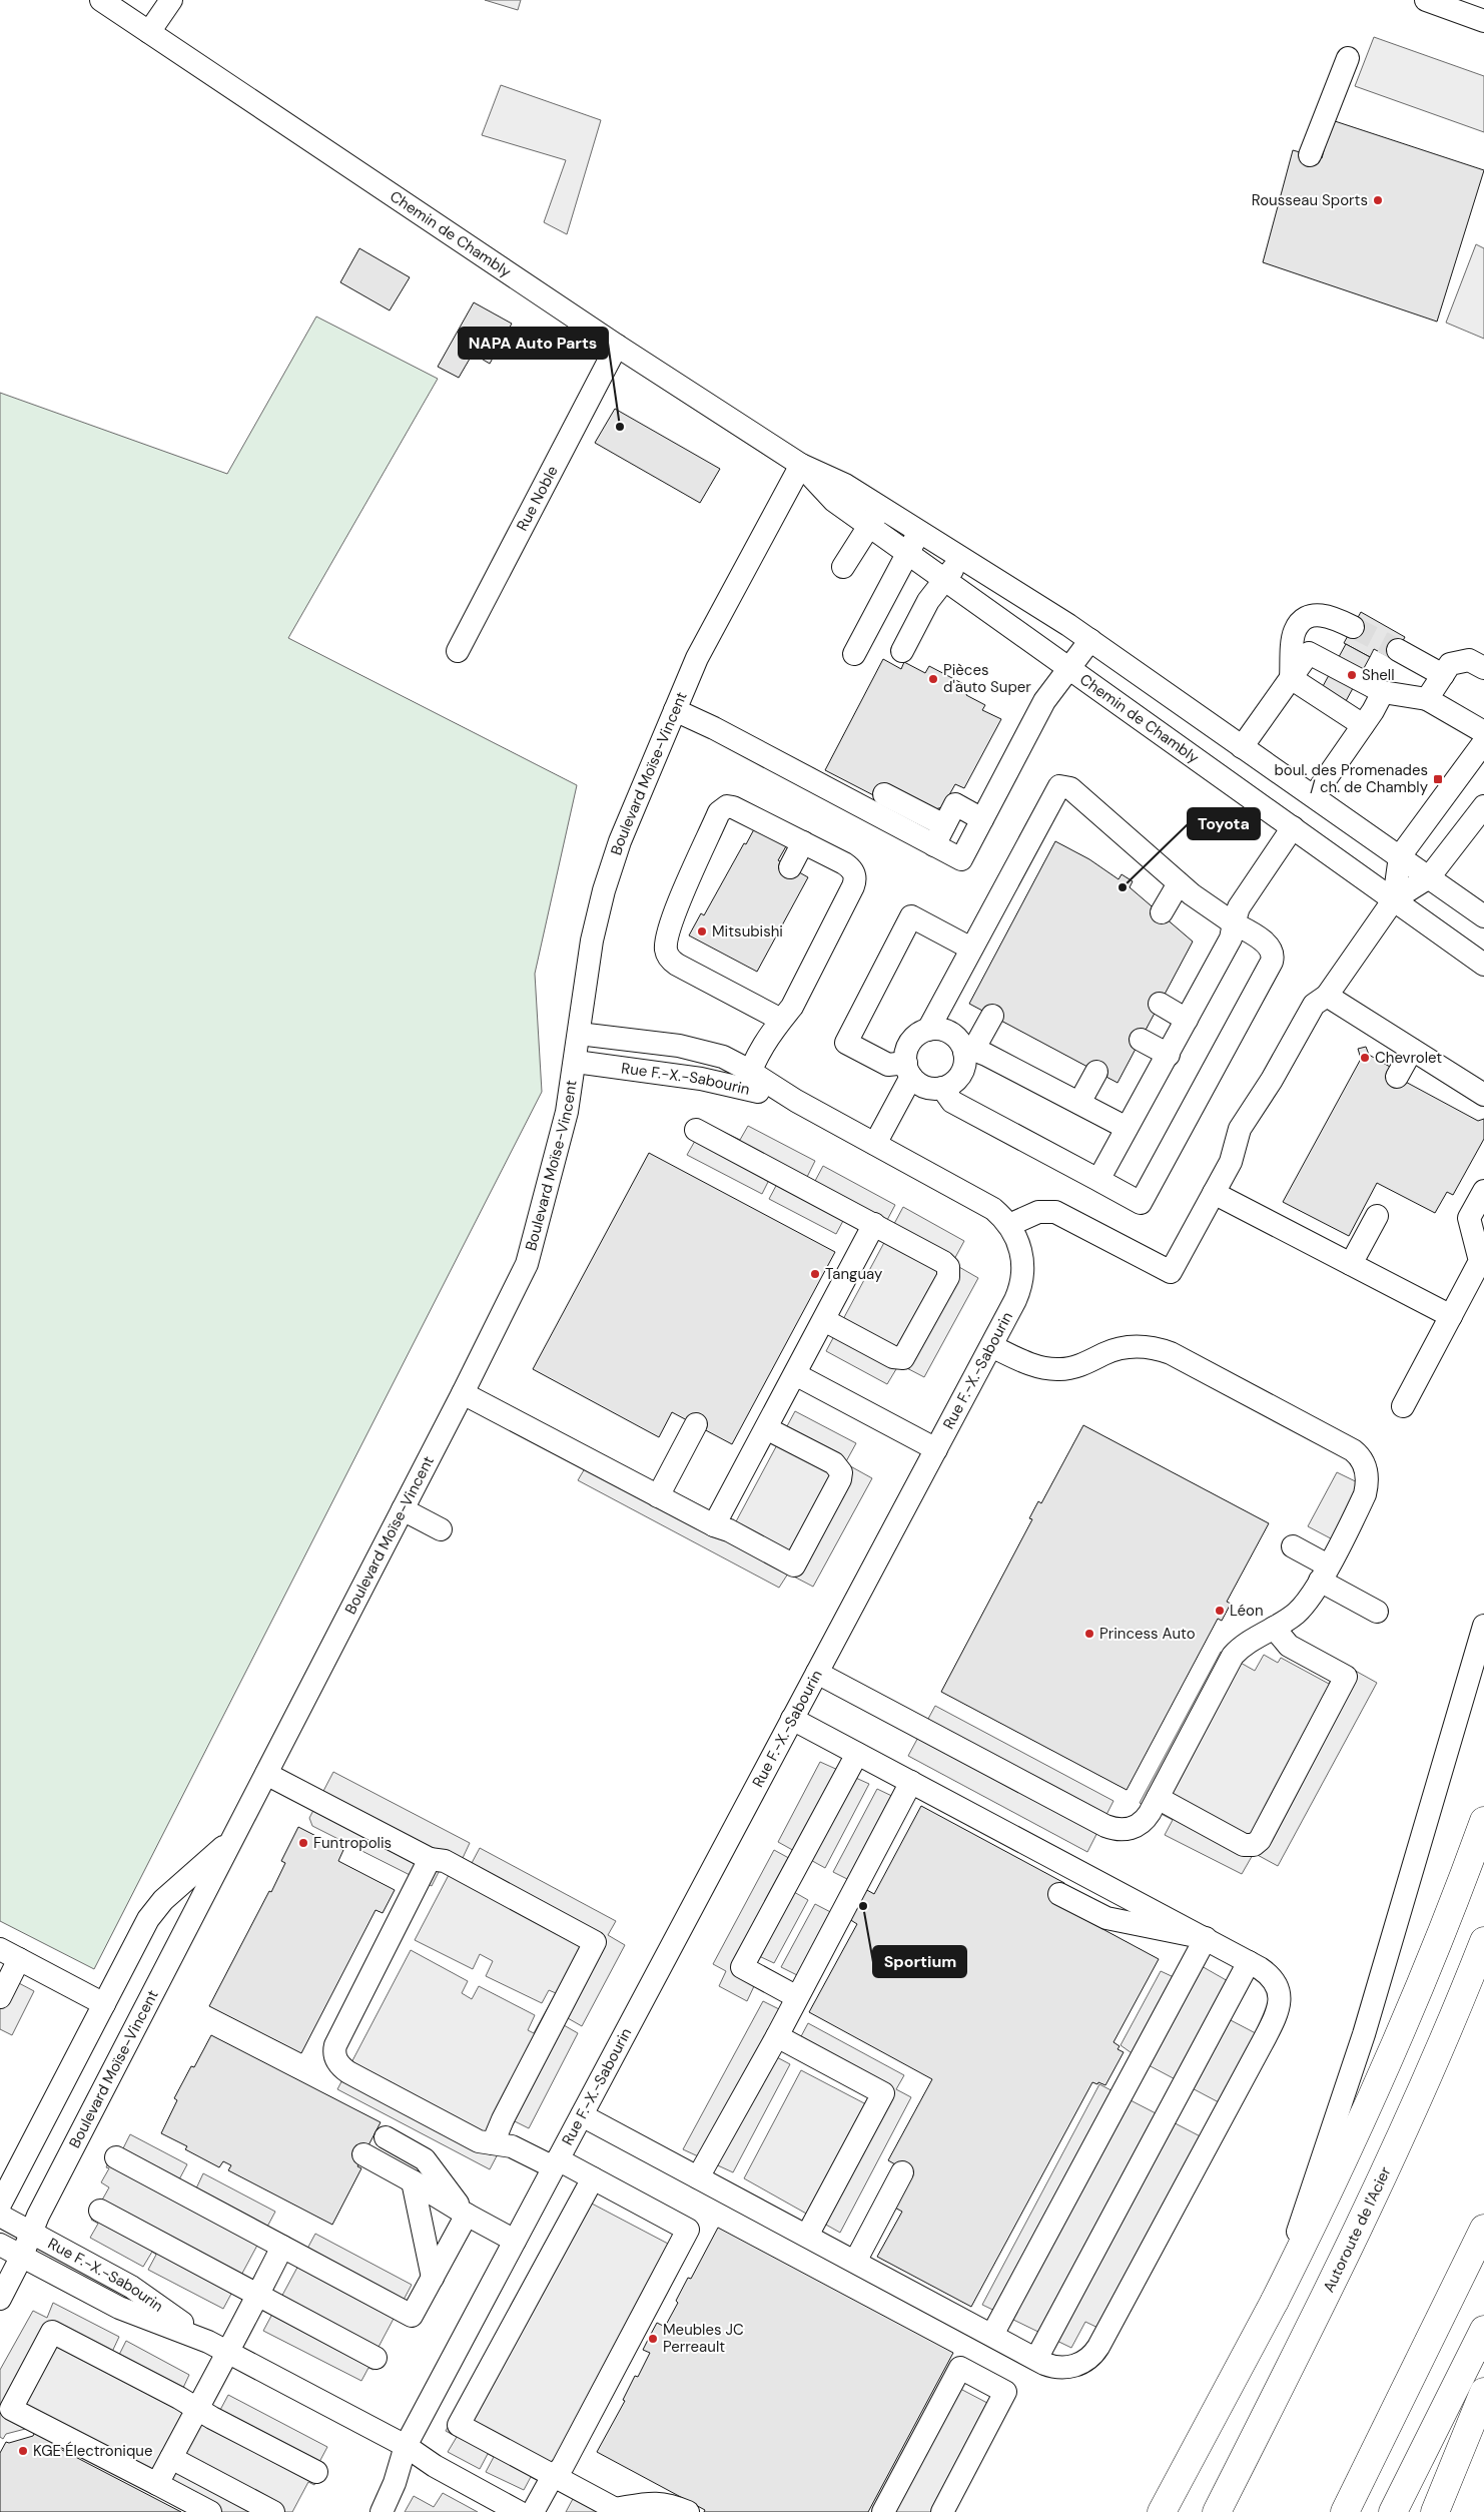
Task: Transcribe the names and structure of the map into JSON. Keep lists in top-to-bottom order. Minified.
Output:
{"streets":{"main road":["Autoroute de l'Acier"],"street":["Chemin de Chambly","Rue Noble","Boulevard Moïse-Vincent","Rue F.-X.-Sabourin"]},"crossings":[["Chemin de Chambly","Rue Noble"],["Chemin de Chambly","Boulevard Moïse-Vincent"],["Boulevard Moïse-Vincent","Rue F.-X.-Sabourin"]],"places":{"other":["Rousseau Sports","NAPA Auto Parts","Shell","Pièces d'auto Super","Toyota","Mitsubishi","Chevrolet","Tanguay","Léon","Princess Auto","Funtropolis","Sportium","Meubles JC Perreault","KGE Électronique"],"transit":["boul. des Promenades / ch. de Chambly"]}}
